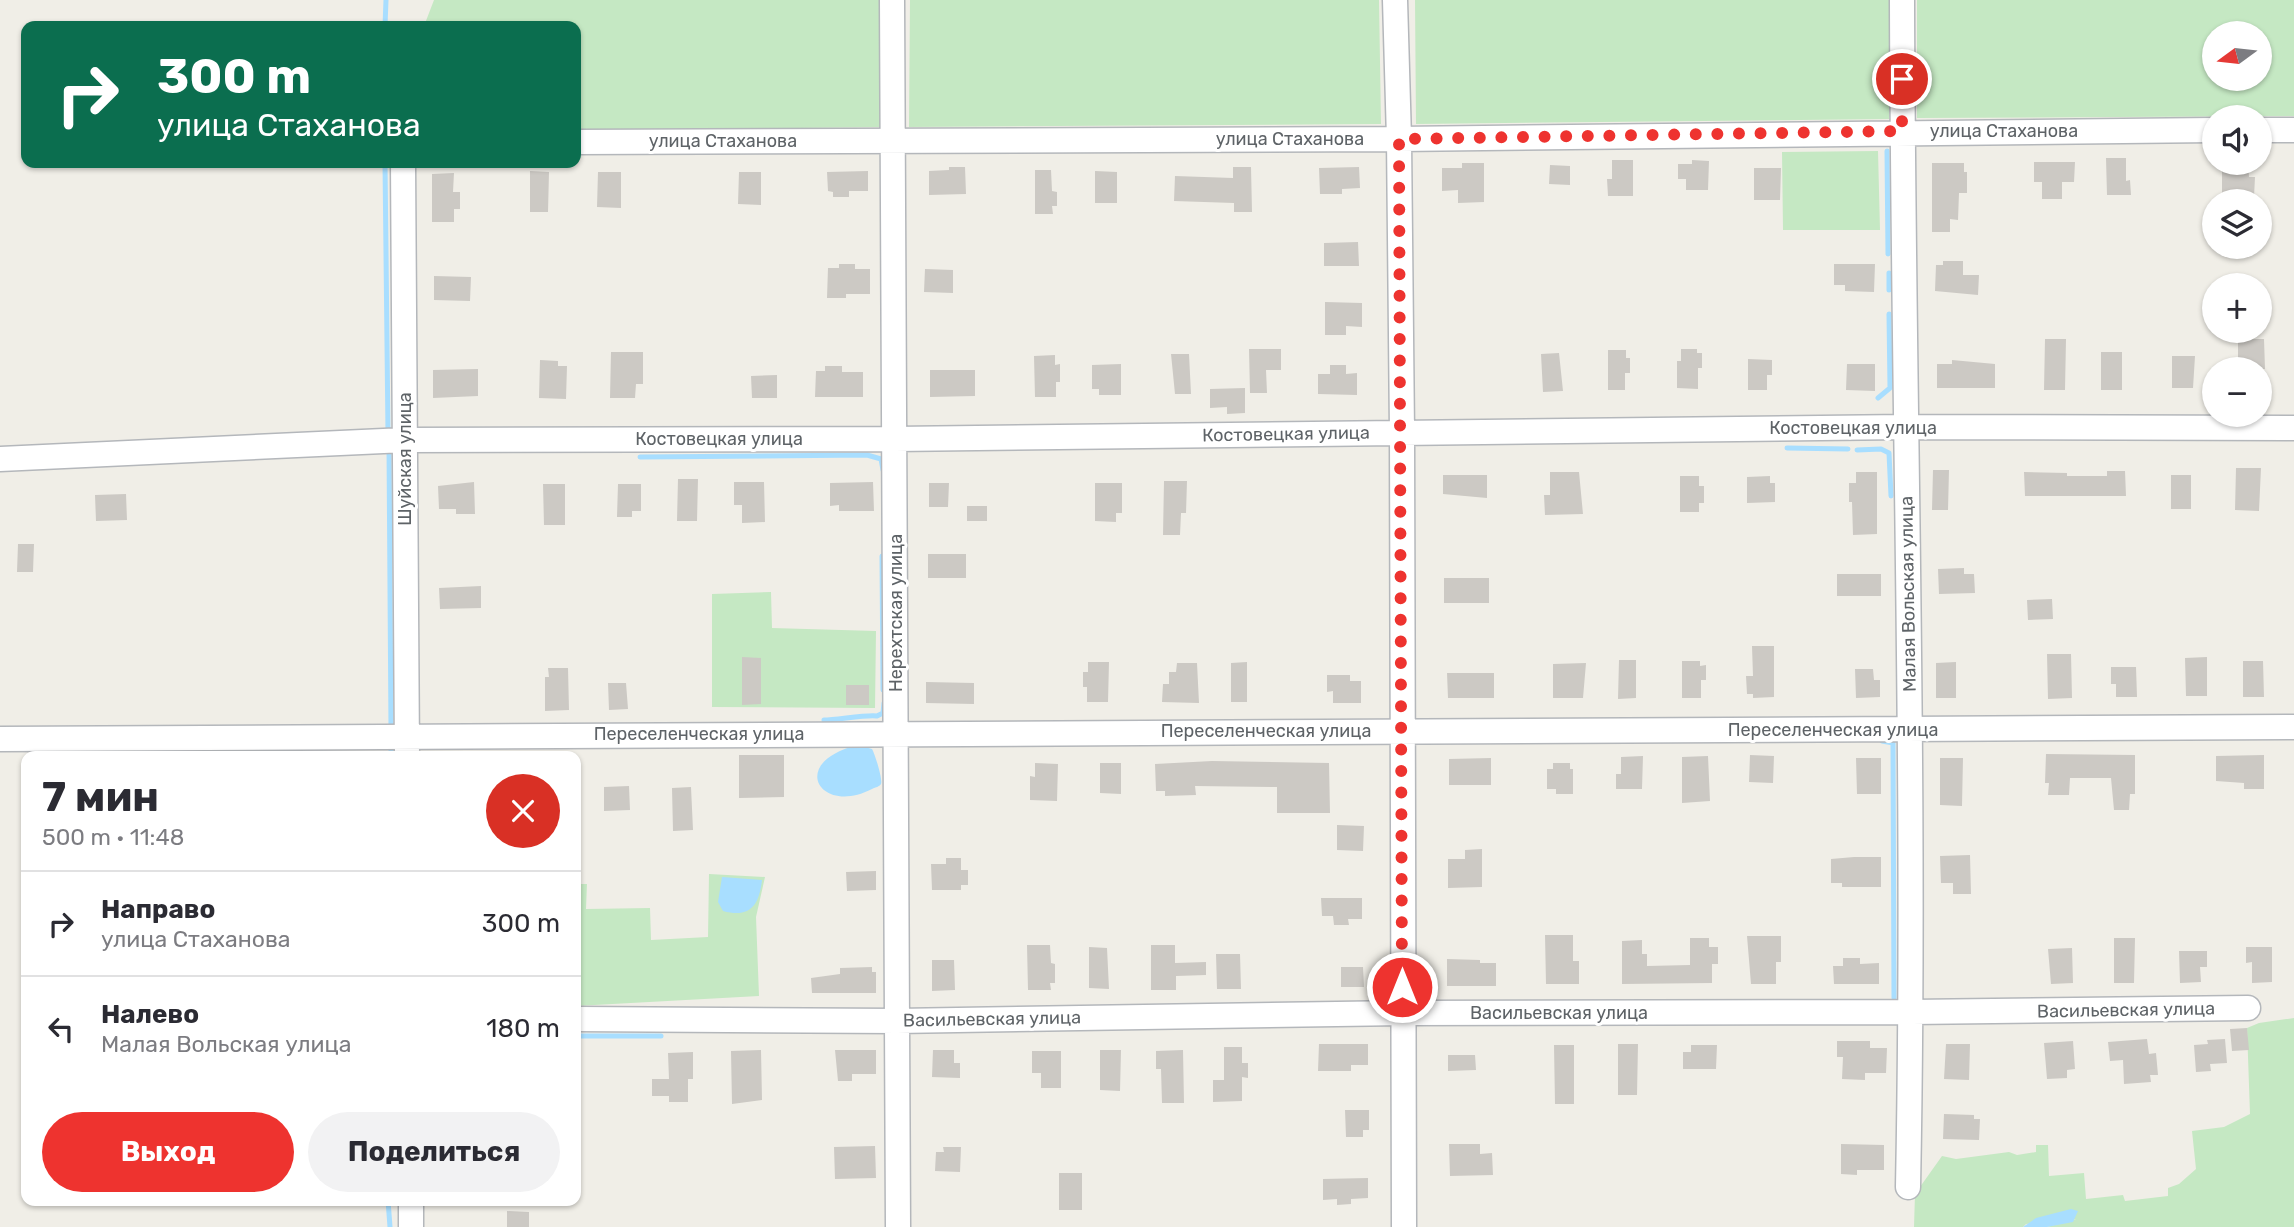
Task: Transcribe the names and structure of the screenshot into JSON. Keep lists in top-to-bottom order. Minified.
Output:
{"streets":{"street":["улица Стаханова","Костовецкая улица","Шуйская улица","Малая Вольская улица","Нерехтская улица","Переселенческая улица","Васильевская улица"]},"crossings":[["улица Стаханова","Малая Вольская улица"],["улица Стаханова","Нерехтская улица"],["Костовецкая улица","Шуйская улица"],["Костовецкая улица","Малая Вольская улица"],["Костовецкая улица","Нерехтская улица"],["Шуйская улица","Переселенческая улица"],["Малая Вольская улица","Переселенческая улица"],["Малая Вольская улица","Васильевская улица"],["Нерехтская улица","Переселенческая улица"],["Нерехтская улица","Васильевская улица"]],"north":"left","page":{"map_buttons":["+","−"],"turn":["300 m","улица Стаханова"],"heading":["7 мин","500 m · 11:48"],"list":[{"name":"Направо","note":"улица Стаханова","value":"300 m"},{"name":"Налево","note":"Малая Вольская улица","value":"180 m"}],"buttons":["Выход","Поделиться"]}}
